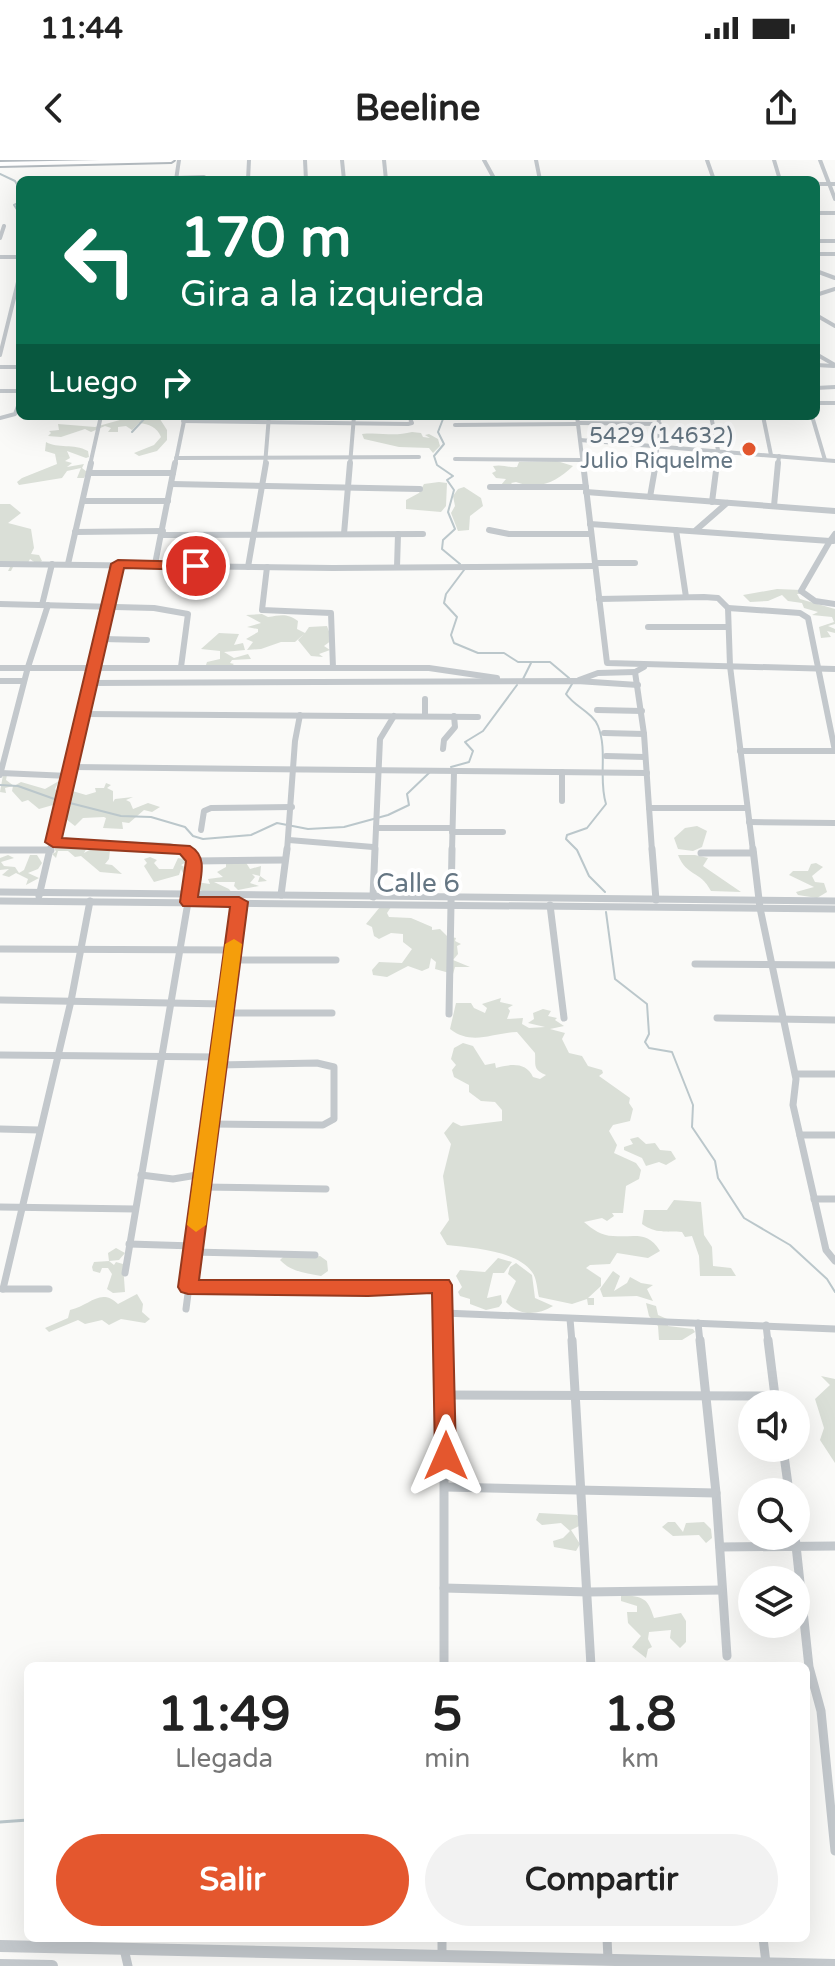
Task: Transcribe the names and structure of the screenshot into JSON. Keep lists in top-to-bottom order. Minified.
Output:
{"streets":{"street":["Calle 6"]},"places":["5429 (14632) Julio Riquelme"],"page":{"status":"11:44","header":"Beeline","turn":["170 m","Gira a la izquierda"],"then":"Luego","eta":["11:49","Llegada","5","min","1.8","km"],"buttons":["Salir","Compartir"]}}
